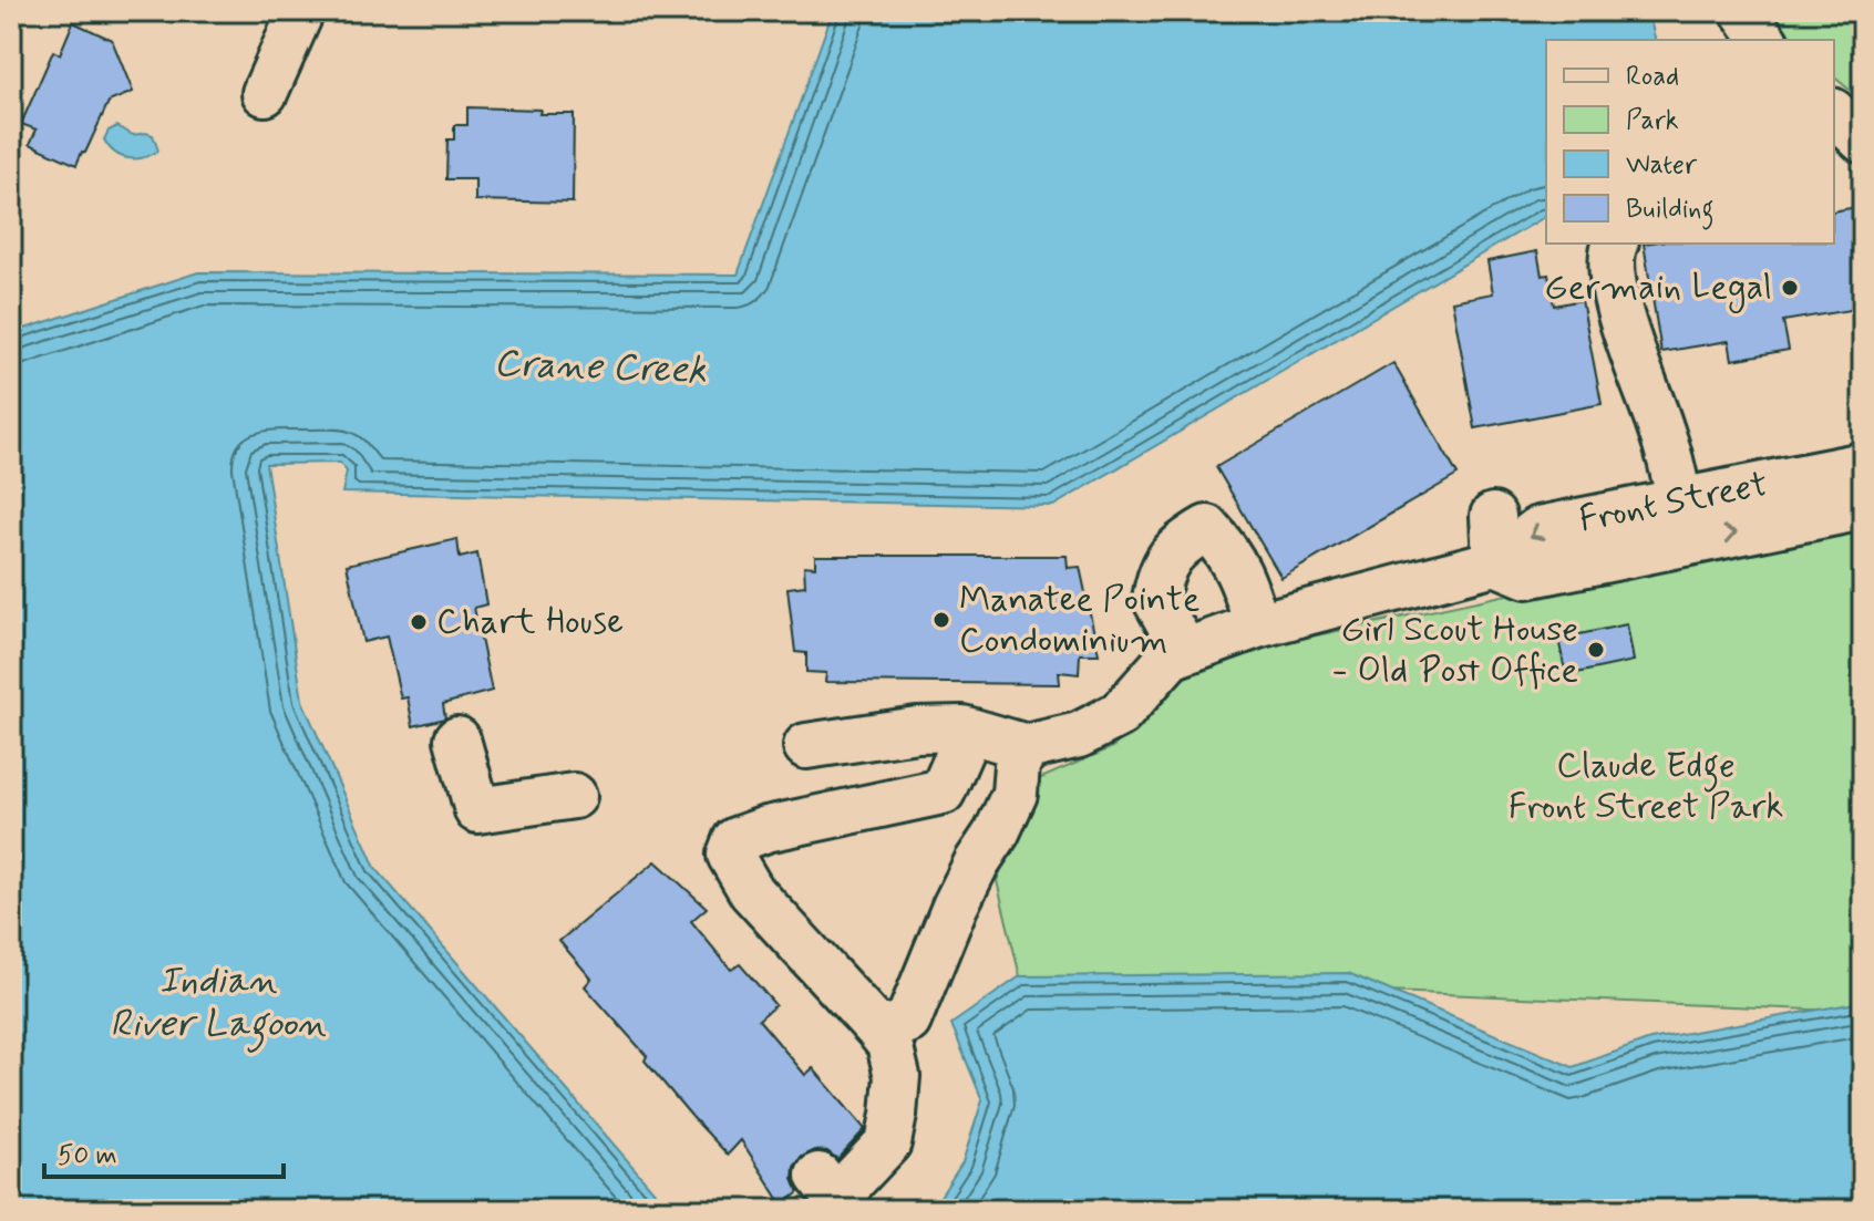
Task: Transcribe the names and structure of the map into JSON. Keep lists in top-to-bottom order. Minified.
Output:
{"streets":{"street":["Front Street"]},"water":["Crane Creek","Indian River Lagoon"],"parks":["Claude Edge Front Street Park"],"places":["Germain Legal","Manatee Pointe Condominium","Chart House","Girl Scout House - Old Post Office"],"legend":["Road","Park","Water","Building"],"scale_bar":"50 m"}
